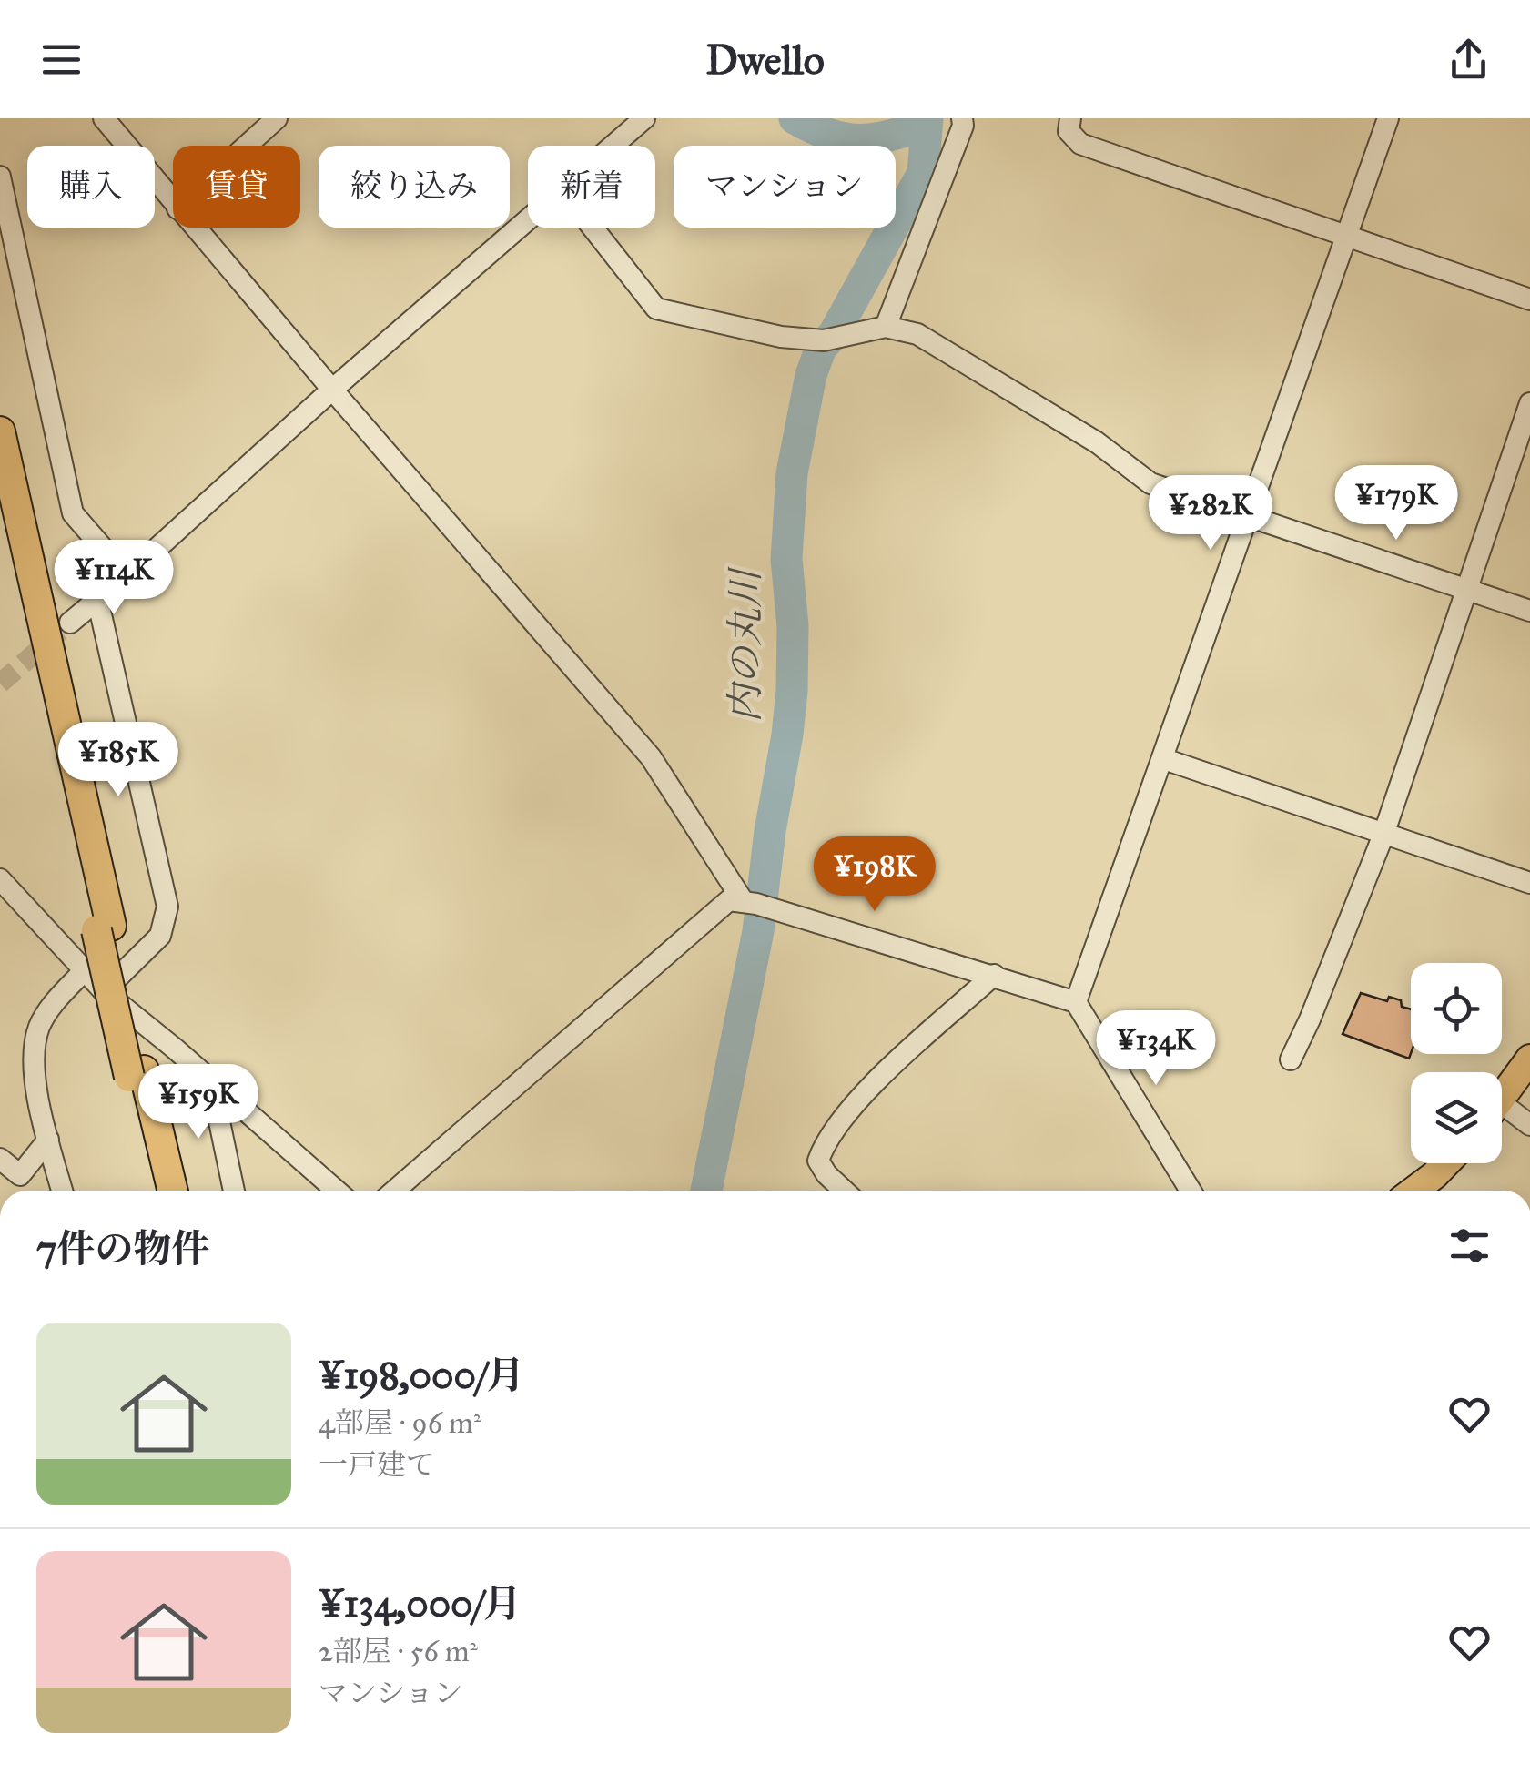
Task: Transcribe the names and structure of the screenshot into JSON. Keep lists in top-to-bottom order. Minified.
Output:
{"water":["内の丸川"],"page":{"header":"Dwello","chip":["購入","賃貸","絞り込み","新着","マンション"],"price":["¥179K","¥282K","¥114K","¥185K","¥198K","¥134K","¥159K"],"heading":"7件の物件","list":[{"name":"¥198,000/月","note":"4部屋 · 96 m² · 一戸建て"},{"name":"¥134,000/月","note":"2部屋 · 56 m² · マンション"}]}}
